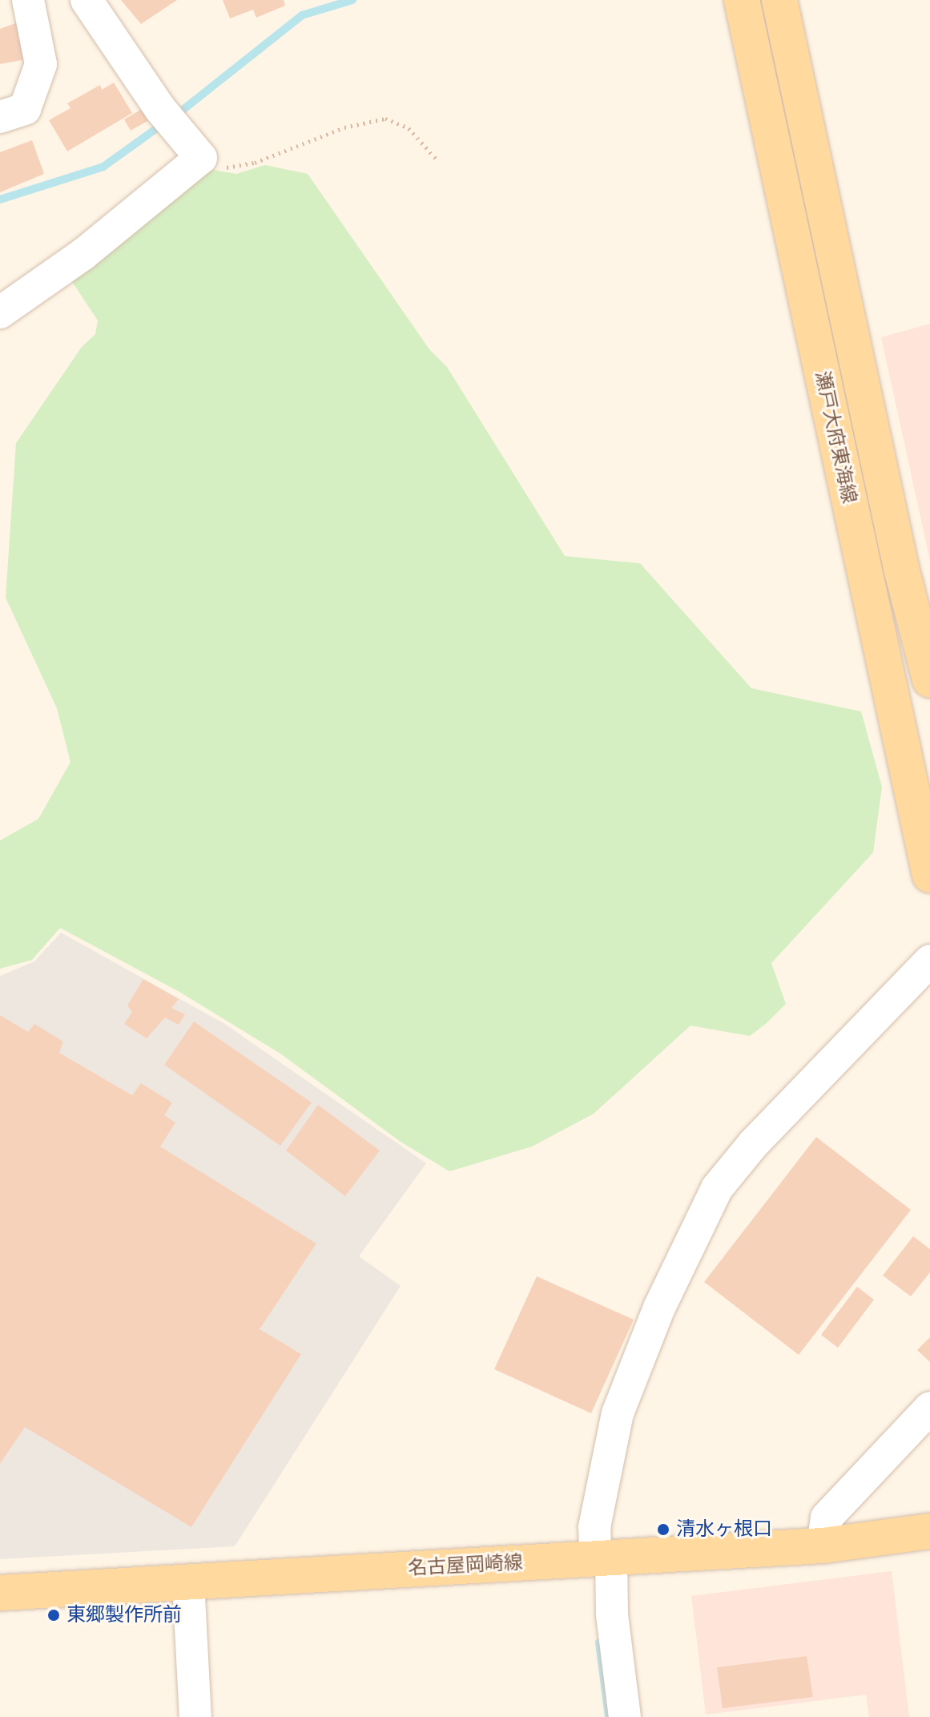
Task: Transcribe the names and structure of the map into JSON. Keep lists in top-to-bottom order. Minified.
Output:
{"streets":{"main road":["瀬戸大府東海線","名古屋岡崎線"]},"places":["清水ヶ根口","東郷製作所前"]}
